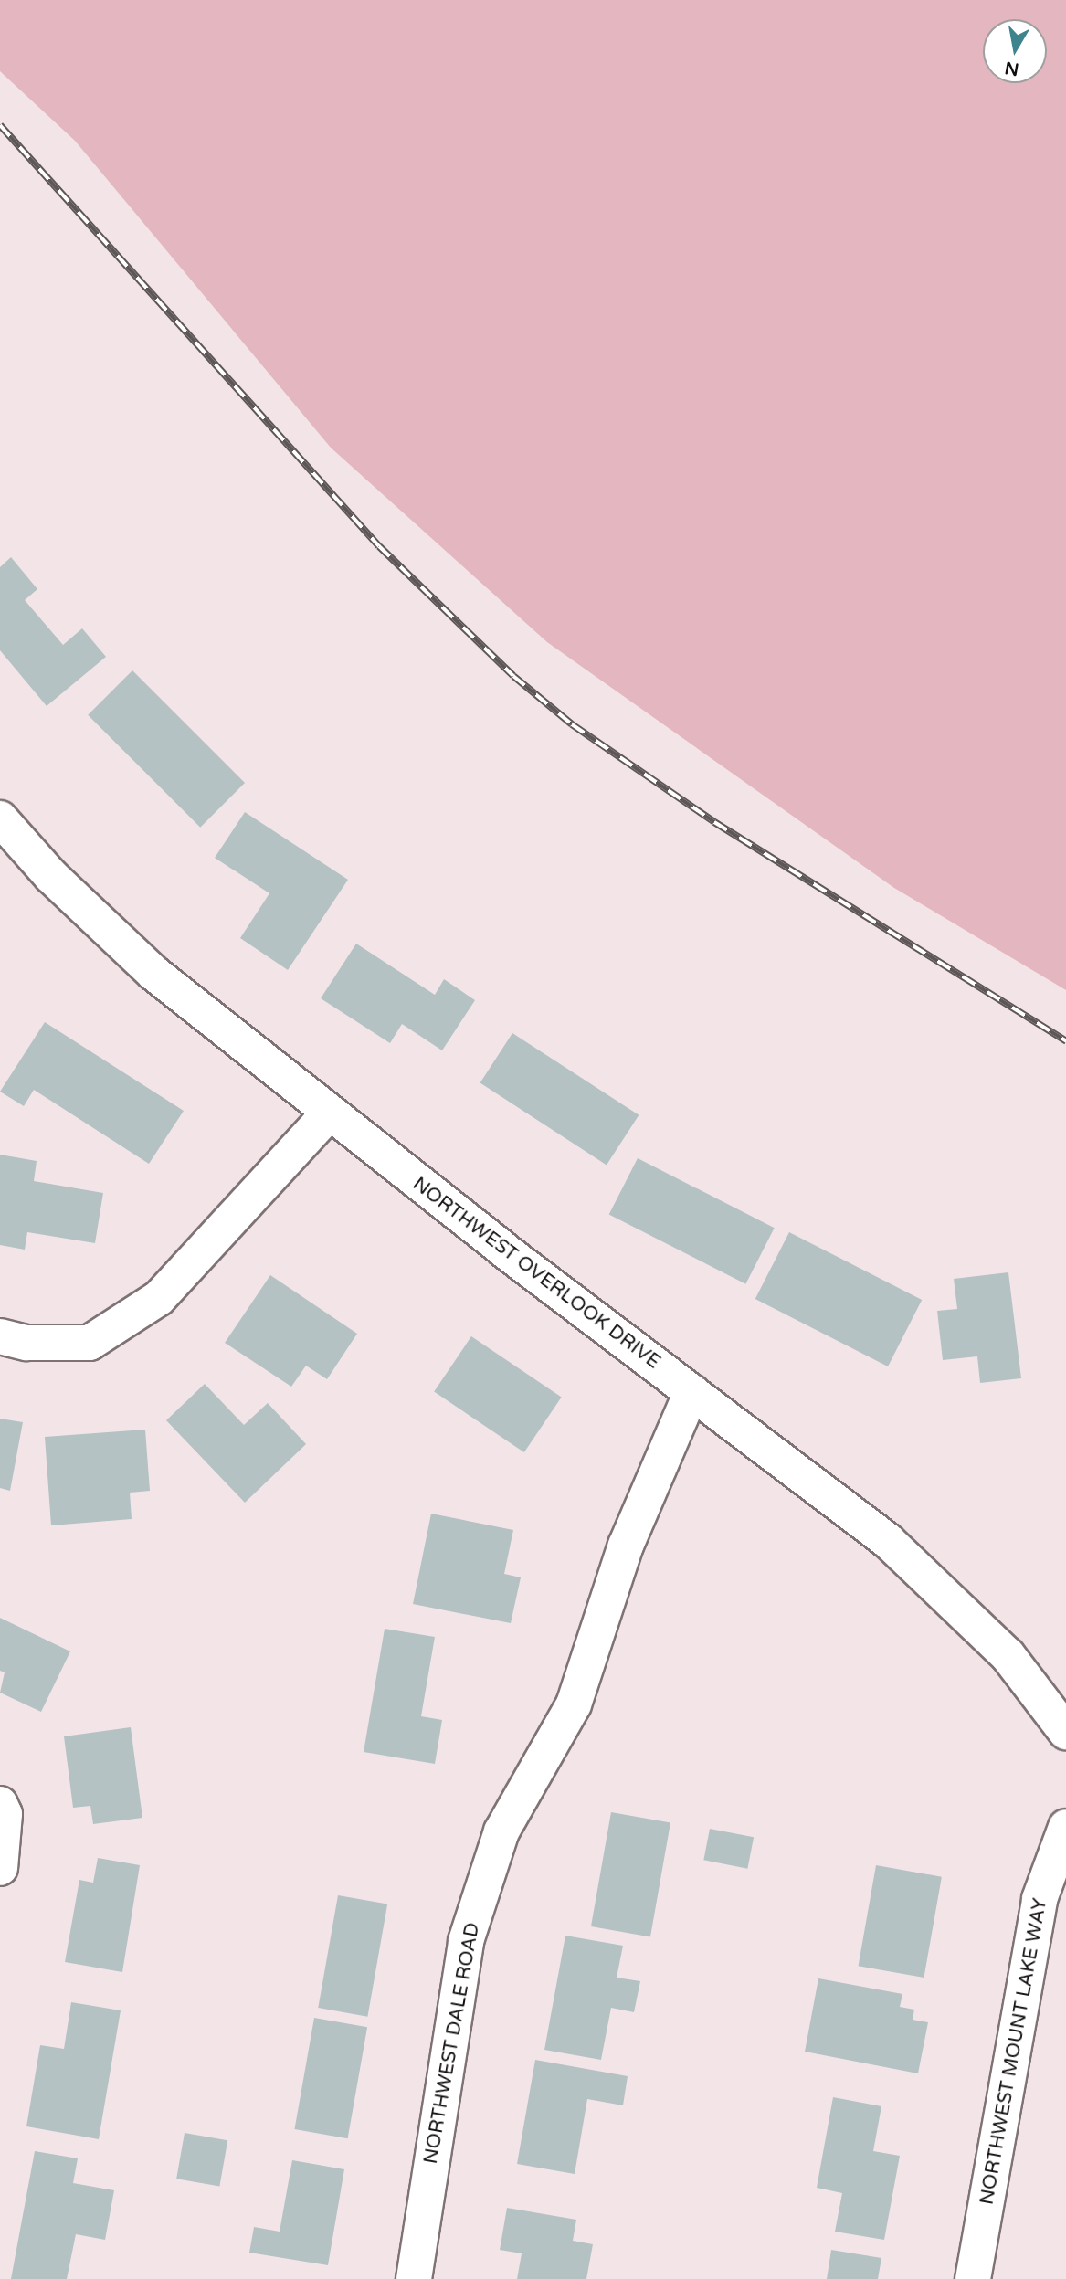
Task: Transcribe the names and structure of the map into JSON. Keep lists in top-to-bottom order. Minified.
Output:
{"streets":{"street":["NORTHWEST OVERLOOK DRIVE","NORTHWEST DALE ROAD","NORTHWEST MOUNT LAKE WAY"]},"crossings":[["NORTHWEST OVERLOOK DRIVE","NORTHWEST DALE ROAD"]],"north":"bottom"}
